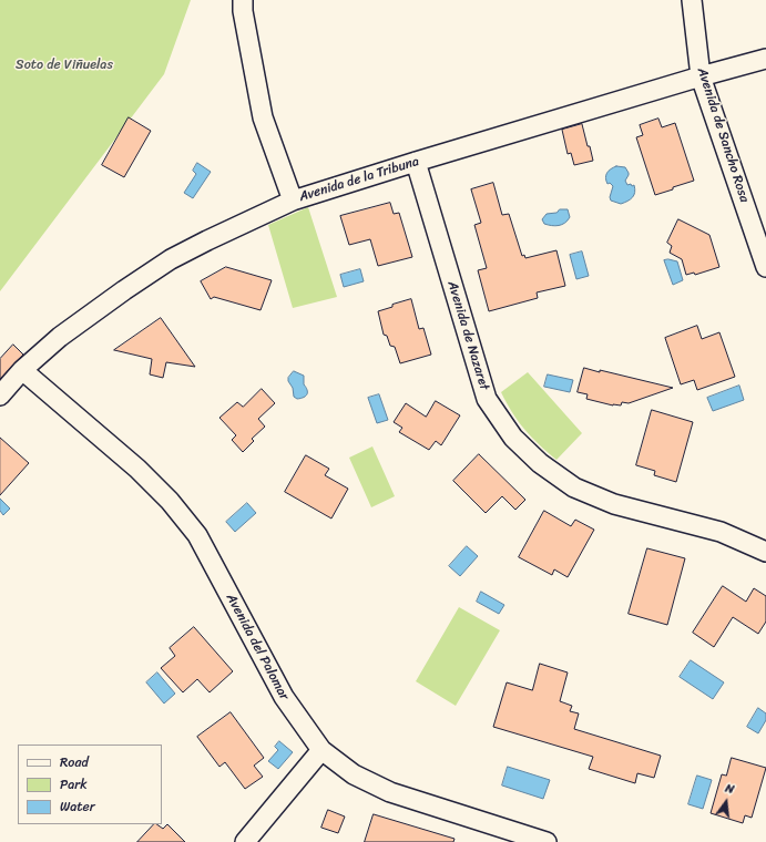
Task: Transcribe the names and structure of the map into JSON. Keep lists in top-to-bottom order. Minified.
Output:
{"streets":{"street":["Avenida de Sancho Rosa","Avenida de la Tribuna","Avenida de Nazaret","Avenida del Palomar"]},"crossings":[["Avenida de Sancho Rosa","Avenida de la Tribuna"],["Avenida de la Tribuna","Avenida de Nazaret"],["Avenida de la Tribuna","Avenida del Palomar"]],"parks":["Soto de Viñuelas"],"legend":["Road","Park","Water"],"north":"top"}
